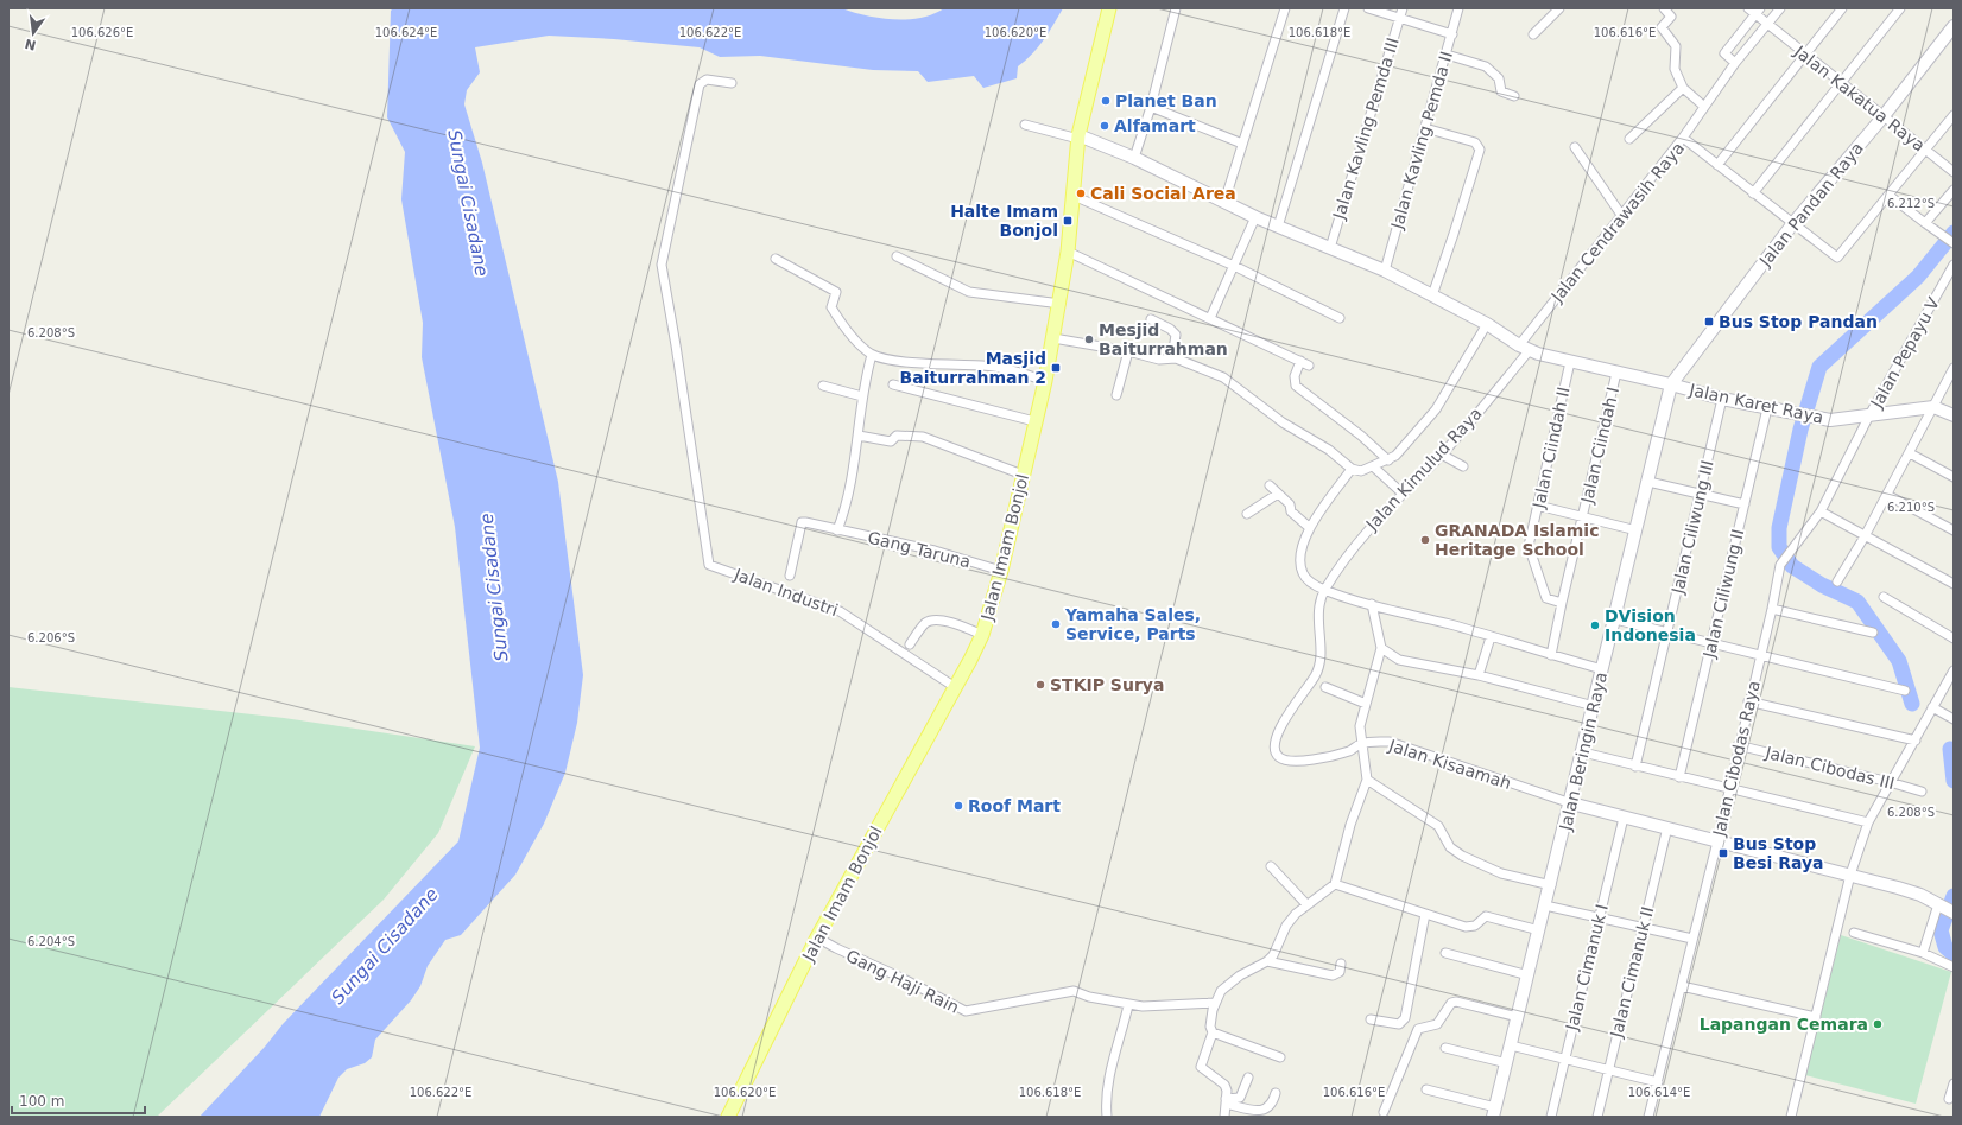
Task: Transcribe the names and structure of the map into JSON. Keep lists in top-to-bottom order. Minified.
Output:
{"streets":{"main road":["Jalan Imam Bonjol"],"street":["Jalan Kakatua Raya","Jalan Kavling Pemda III","Jalan Kavling Pemda II","Jalan Pandan Raya","Jalan Cendrawasih Raya","Jalan Pepayu V","Jalan Karet Raya","Jalan Ciindah I","Jalan Ciindah II","Jalan Kimulud Raya","Jalan Ciliwung III","Gang Taruna","Jalan Industri","Jalan Ciliwung II","Jalan Beringin Raya","Jalan Cibodas Raya","Jalan Kisaamah","Jalan Cibodas III","Jalan Cimanuk I","Jalan Cimanuk II","Gang Haji Rain"]},"crossings":[["Jalan Kakatua Raya","Jalan Pandan Raya"],["Jalan Kavling Pemda III","Jalan Karet Raya"],["Jalan Kavling Pemda II","Jalan Karet Raya"],["Jalan Pandan Raya","Jalan Cendrawasih Raya"],["Jalan Pandan Raya","Jalan Karet Raya"],["Jalan Pandan Raya","Jalan Beringin Raya"],["Jalan Cendrawasih Raya","Jalan Karet Raya"],["Jalan Cendrawasih Raya","Jalan Kimulud Raya"],["Jalan Pepayu V","Jalan Karet Raya"],["Jalan Pepayu V","Jalan Cibodas Raya"],["Jalan Karet Raya","Jalan Ciindah I"],["Jalan Karet Raya","Jalan Ciindah II"],["Jalan Karet Raya","Jalan Kimulud Raya"],["Jalan Karet Raya","Jalan Ciliwung III"],["Jalan Karet Raya","Jalan Imam Bonjol"],["Jalan Karet Raya","Jalan Ciliwung II"],["Jalan Karet Raya","Jalan Beringin Raya"],["Jalan Ciindah I","Jalan Ciindah II"],["Jalan Kimulud Raya","Jalan Kisaamah"],["Jalan Imam Bonjol","Gang Taruna"],["Jalan Imam Bonjol","Jalan Industri"],["Jalan Imam Bonjol","Gang Haji Rain"],["Jalan Beringin Raya","Jalan Kisaamah"],["Jalan Cibodas Raya","Jalan Cibodas III"]],"water":["Sungai Cisadane"],"places":{"other":["Planet Ban","Alfamart","Cali Social Area","Mesjid Baiturrahman","GRANADA Islamic Heritage School","Yamaha Sales, Service, Parts","DVision Indonesia","STKIP Surya","Roof Mart","Lapangan Cemara"],"transit":["Halte Imam Bonjol","Bus Stop Pandan","Masjid Baiturrahman 2","Bus Stop Besi Raya"]},"scale_bar":"100 m","north":"bottom","coordinates":["106.626°E","106.624°E","106.622°E","106.620°E","106.618°E","106.616°E","6.212°S","6.208°S","6.210°S","6.206°S","6.204°S","106.614°E"]}
